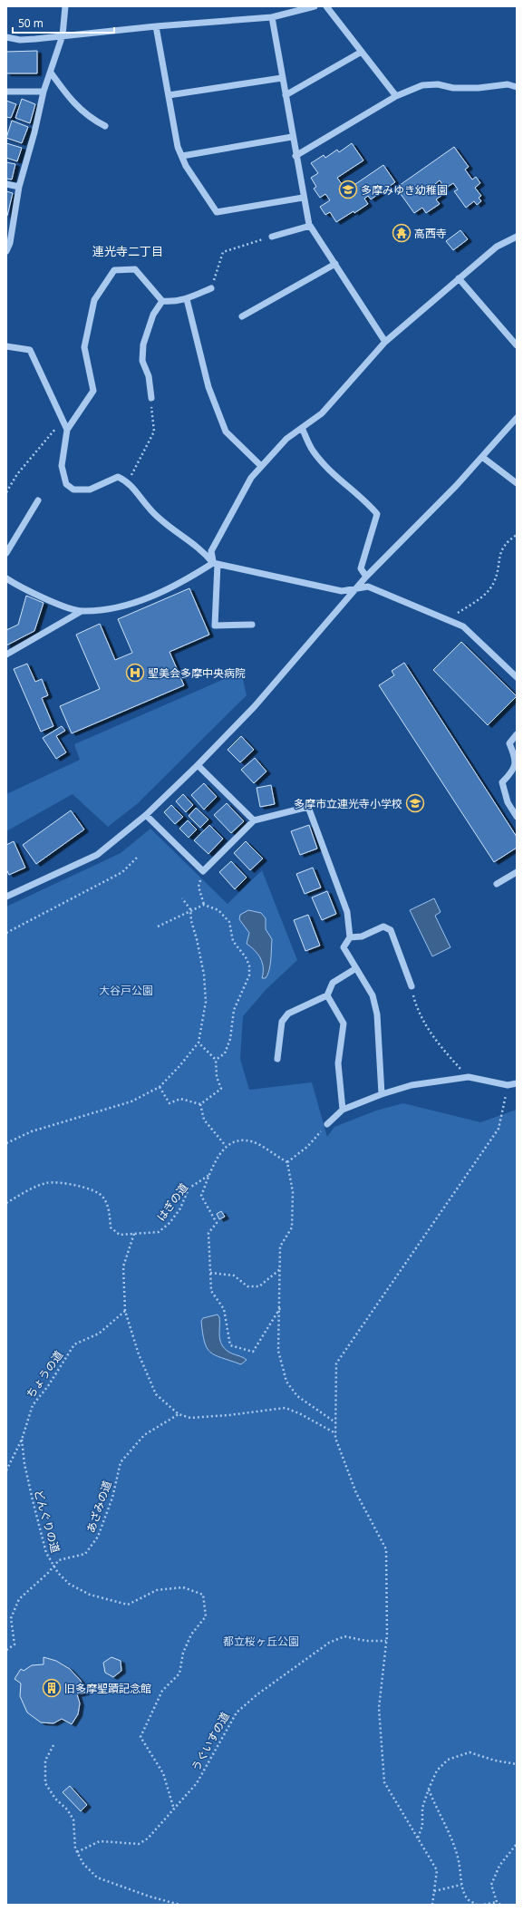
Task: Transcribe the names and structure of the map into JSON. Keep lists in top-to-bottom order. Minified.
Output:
{"streets":{"path":["はぎの道","ちょうの道","あざみの道","どんぐりの道","うぐいすの道"]},"crossings":[["ちょうの道","どんぐりの道"],["あざみの道","どんぐりの道"],["どんぐりの道","うぐいすの道"]],"districts":["連光寺二丁目"],"parks":["大谷戸公園","都立桜ヶ丘公園"],"places":{"school or university":["多摩みゆき幼稚園","多摩市立連光寺小学校"],"temple":["高西寺"],"hospital":["聖美会多摩中央病院"],"building":["旧多摩聖蹟記念館"]},"scale_bar":"50 m"}
